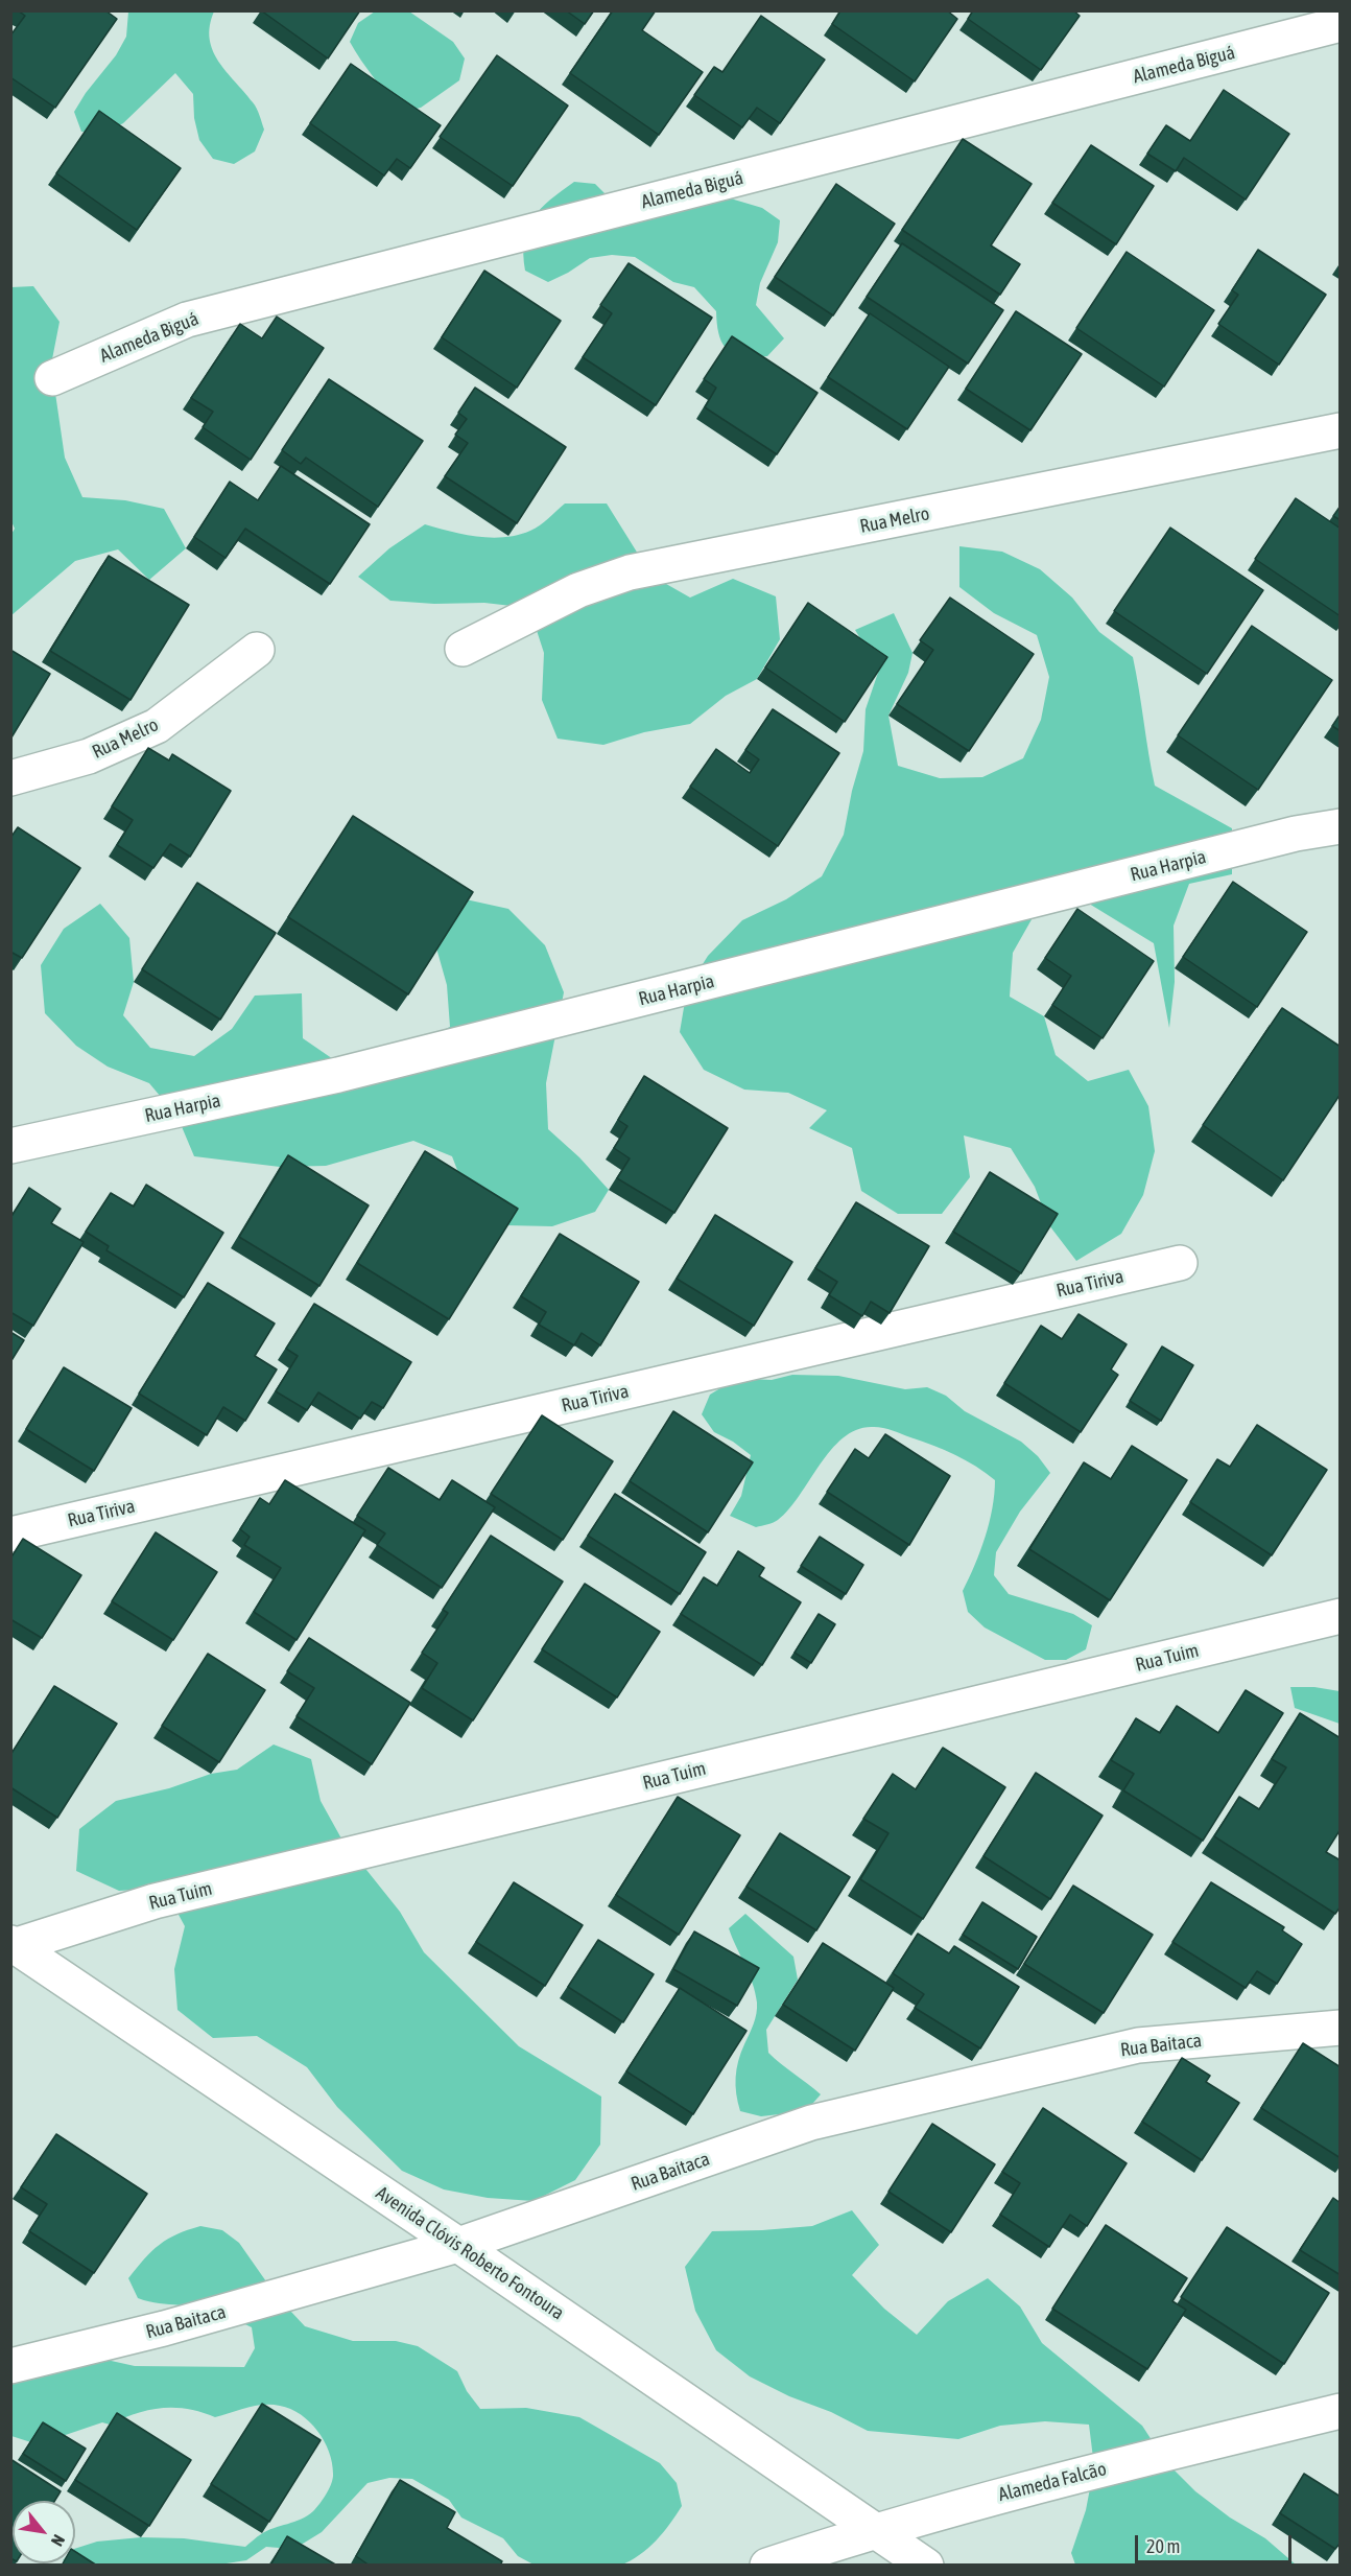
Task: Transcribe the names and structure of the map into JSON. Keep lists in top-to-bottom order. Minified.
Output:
{"streets":{"street":["Alameda Biguá","Rua Melro","Rua Harpia","Rua Tiriva","Rua Tuim","Rua Baitaca","Avenida Clóvis Roberto Fontoura","Alameda Falcão"]},"crossings":[["Rua Tuim","Avenida Clóvis Roberto Fontoura"],["Rua Baitaca","Avenida Clóvis Roberto Fontoura"],["Avenida Clóvis Roberto Fontoura","Alameda Falcão"]],"scale_bar":"20 m","north":"bottom right"}
